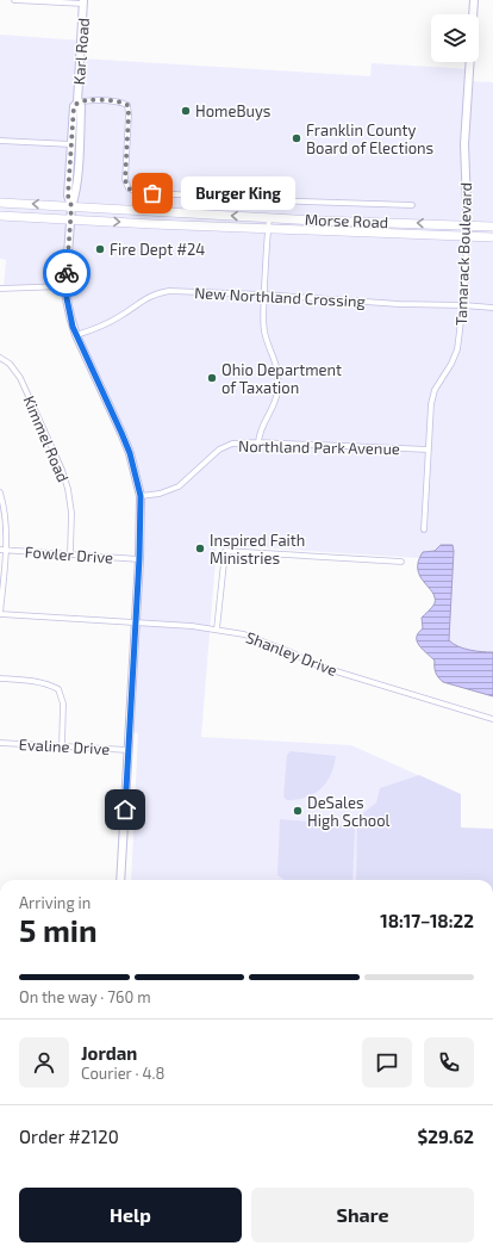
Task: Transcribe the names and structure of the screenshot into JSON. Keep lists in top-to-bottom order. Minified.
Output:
{"streets":{"main road":["Karl Road","Morse Road","Tamarack Boulevard"],"street":["New Northland Crossing","Kimmel Road","Northland Park Avenue","Fowler Drive","Shanley Drive","Evaline Drive"]},"crossings":[["Karl Road","Morse Road"],["Karl Road","New Northland Crossing"],["Karl Road","Northland Park Avenue"],["Karl Road","Fowler Drive"],["Karl Road","Shanley Drive"],["Karl Road","Evaline Drive"],["Morse Road","Tamarack Boulevard"],["Tamarack Boulevard","New Northland Crossing"],["Tamarack Boulevard","Northland Park Avenue"],["Kimmel Road","Fowler Drive"]],"places":["HomeBuys","Franklin County Board of Elections","Burger King","Fire Dept #24","Ohio Department of Taxation","Inspired Faith Ministries","DeSales High School"],"page":{"bubble":"Burger King","heading":["5 min","Arriving in","18:17–18:22"],"panel":["Jordan","Courier · 4.8","Order #2120","$29.62"],"bar":"On the way · 760 m","buttons":["Help","Share"]}}
